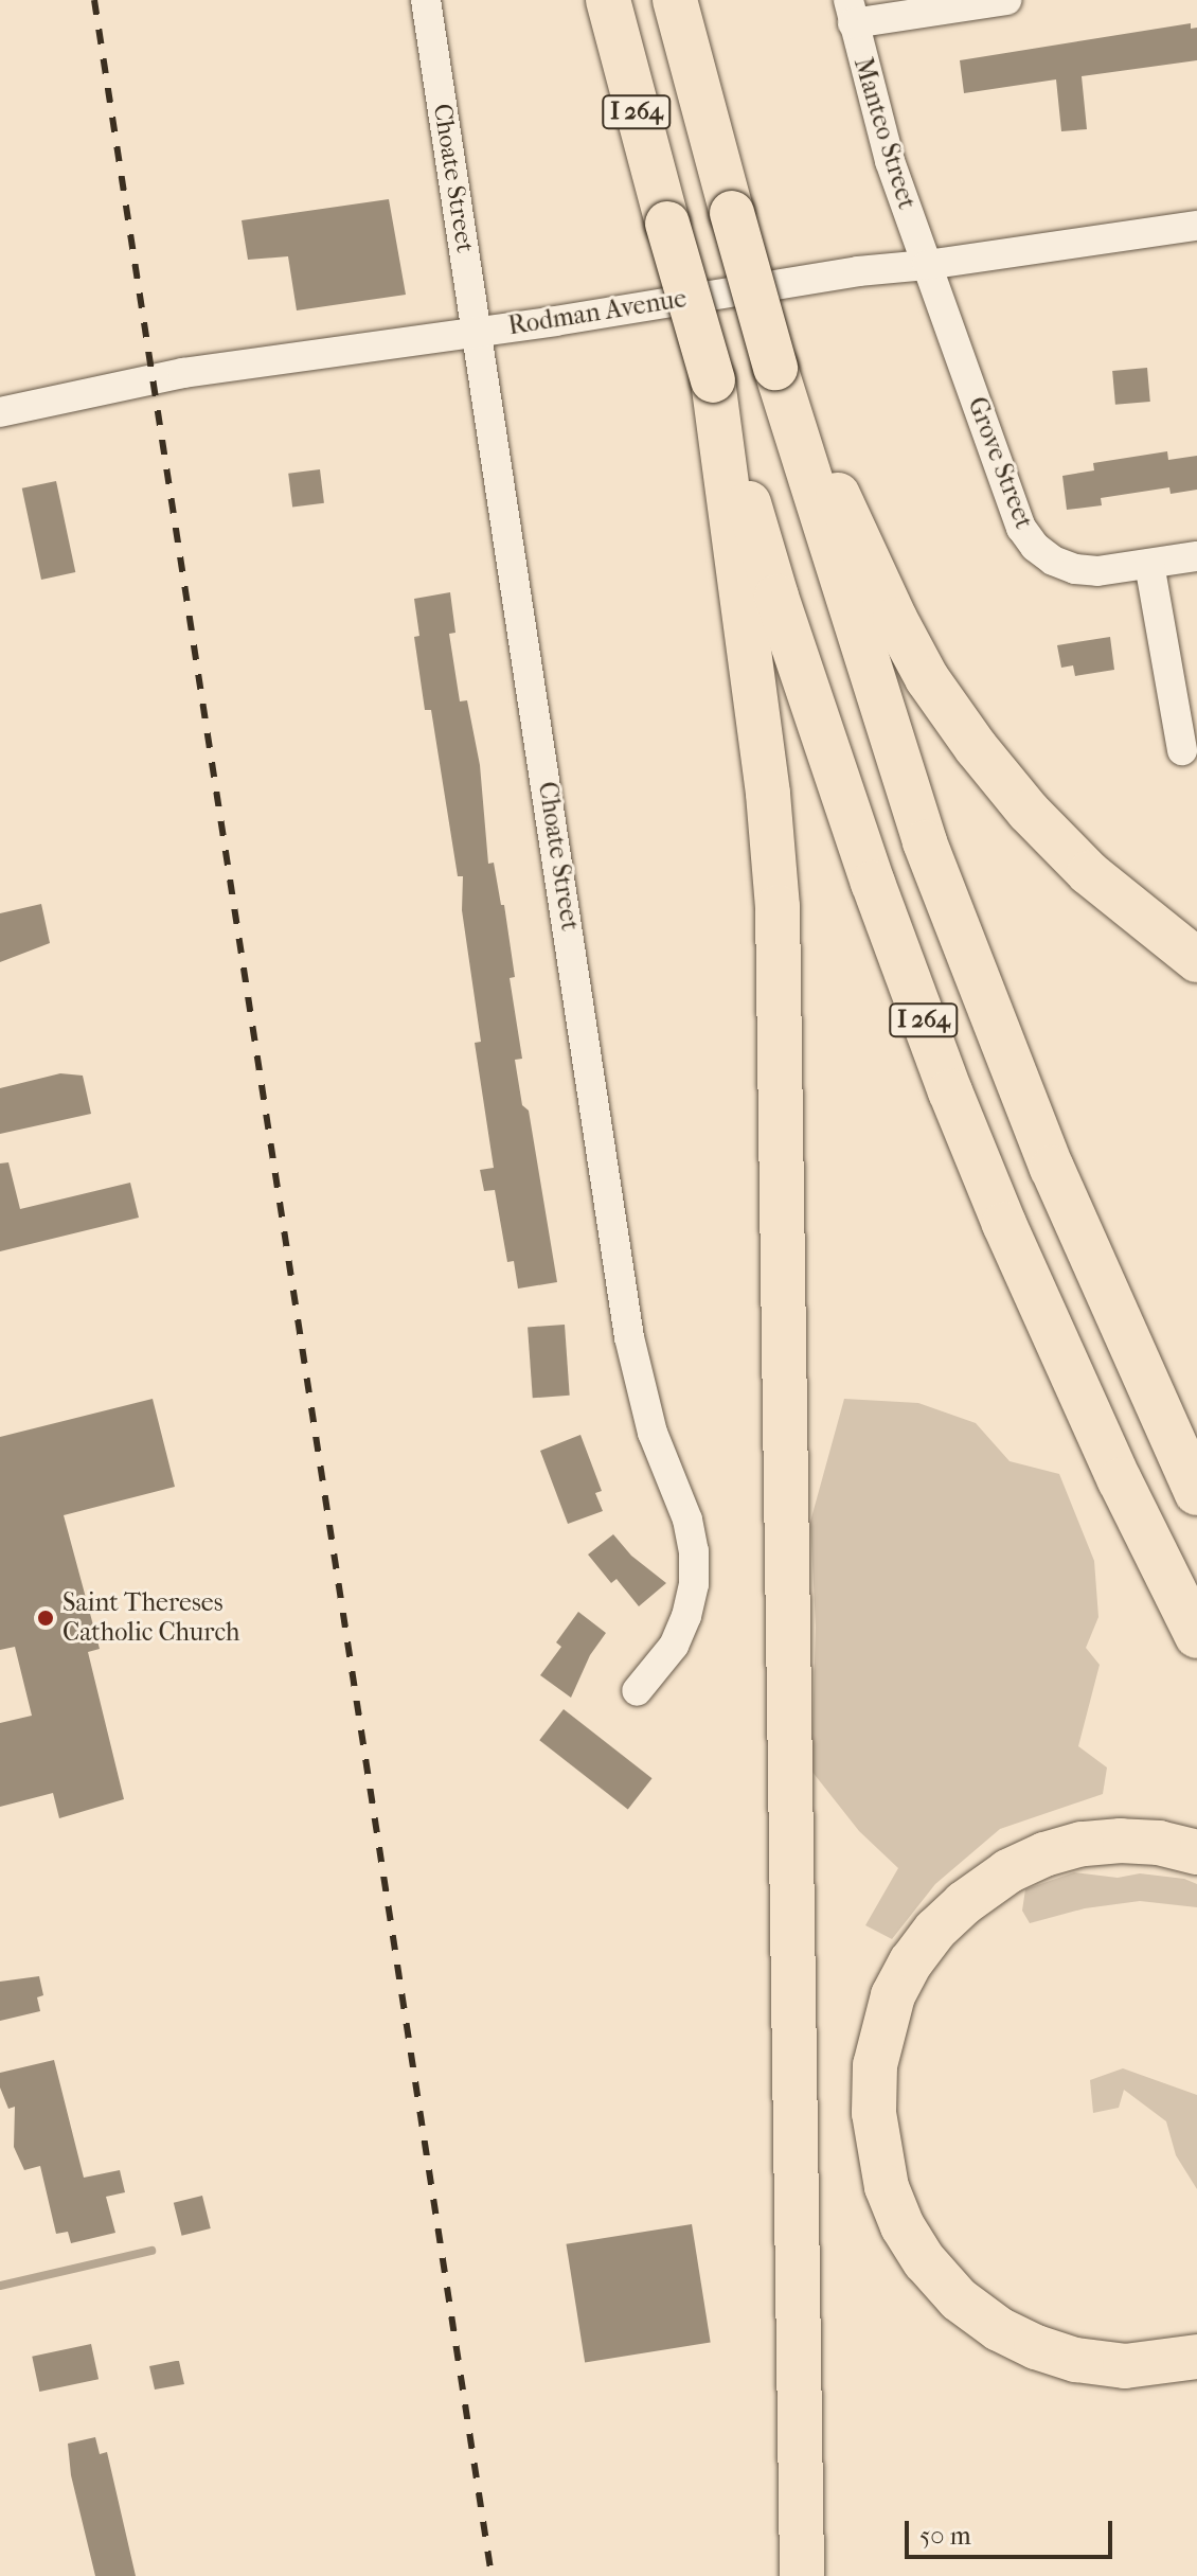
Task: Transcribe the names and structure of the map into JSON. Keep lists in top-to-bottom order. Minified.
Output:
{"streets":{"highway":["I 264"],"street":["Manteo Street","Choate Street","Rodman Avenue","Grove Street"]},"crossings":[["Manteo Street","Rodman Avenue"],["Manteo Street","Grove Street"],["Choate Street","Rodman Avenue"],["Rodman Avenue","Grove Street"]],"places":["Saint Thereses Catholic Church"],"scale_bar":"50 m"}
